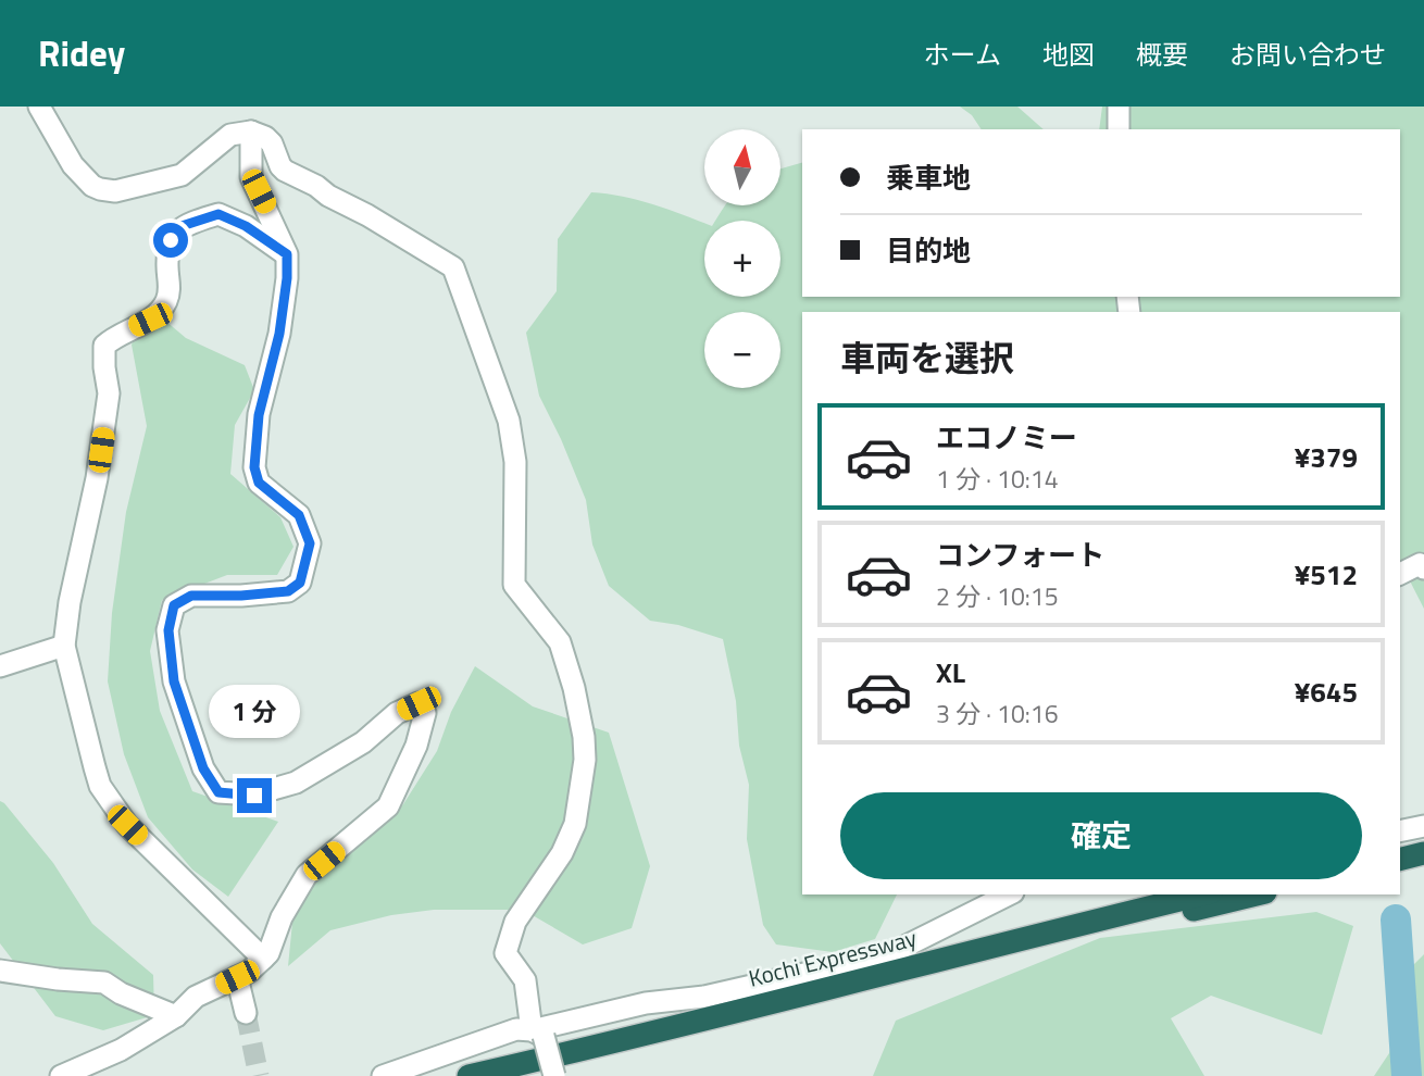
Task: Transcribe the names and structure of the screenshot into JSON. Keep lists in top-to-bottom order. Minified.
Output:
{"streets":{"highway":["Kochi Expressway"]},"north":"top","page":{"header":"Ridey","nav":["ホーム","地図","概要","お問い合わせ"],"map_buttons":["+","−"],"banner":["乗車地","目的地"],"heading":"車両を選択","list":[{"name":"エコノミー","note":"1 分 · 10:14","value":"¥379"},{"name":"コンフォート","note":"2 分 · 10:15","value":"¥512"},{"name":"XL","note":"3 分 · 10:16","value":"¥645"}],"bubble":"1 分","buttons":"確定"}}
